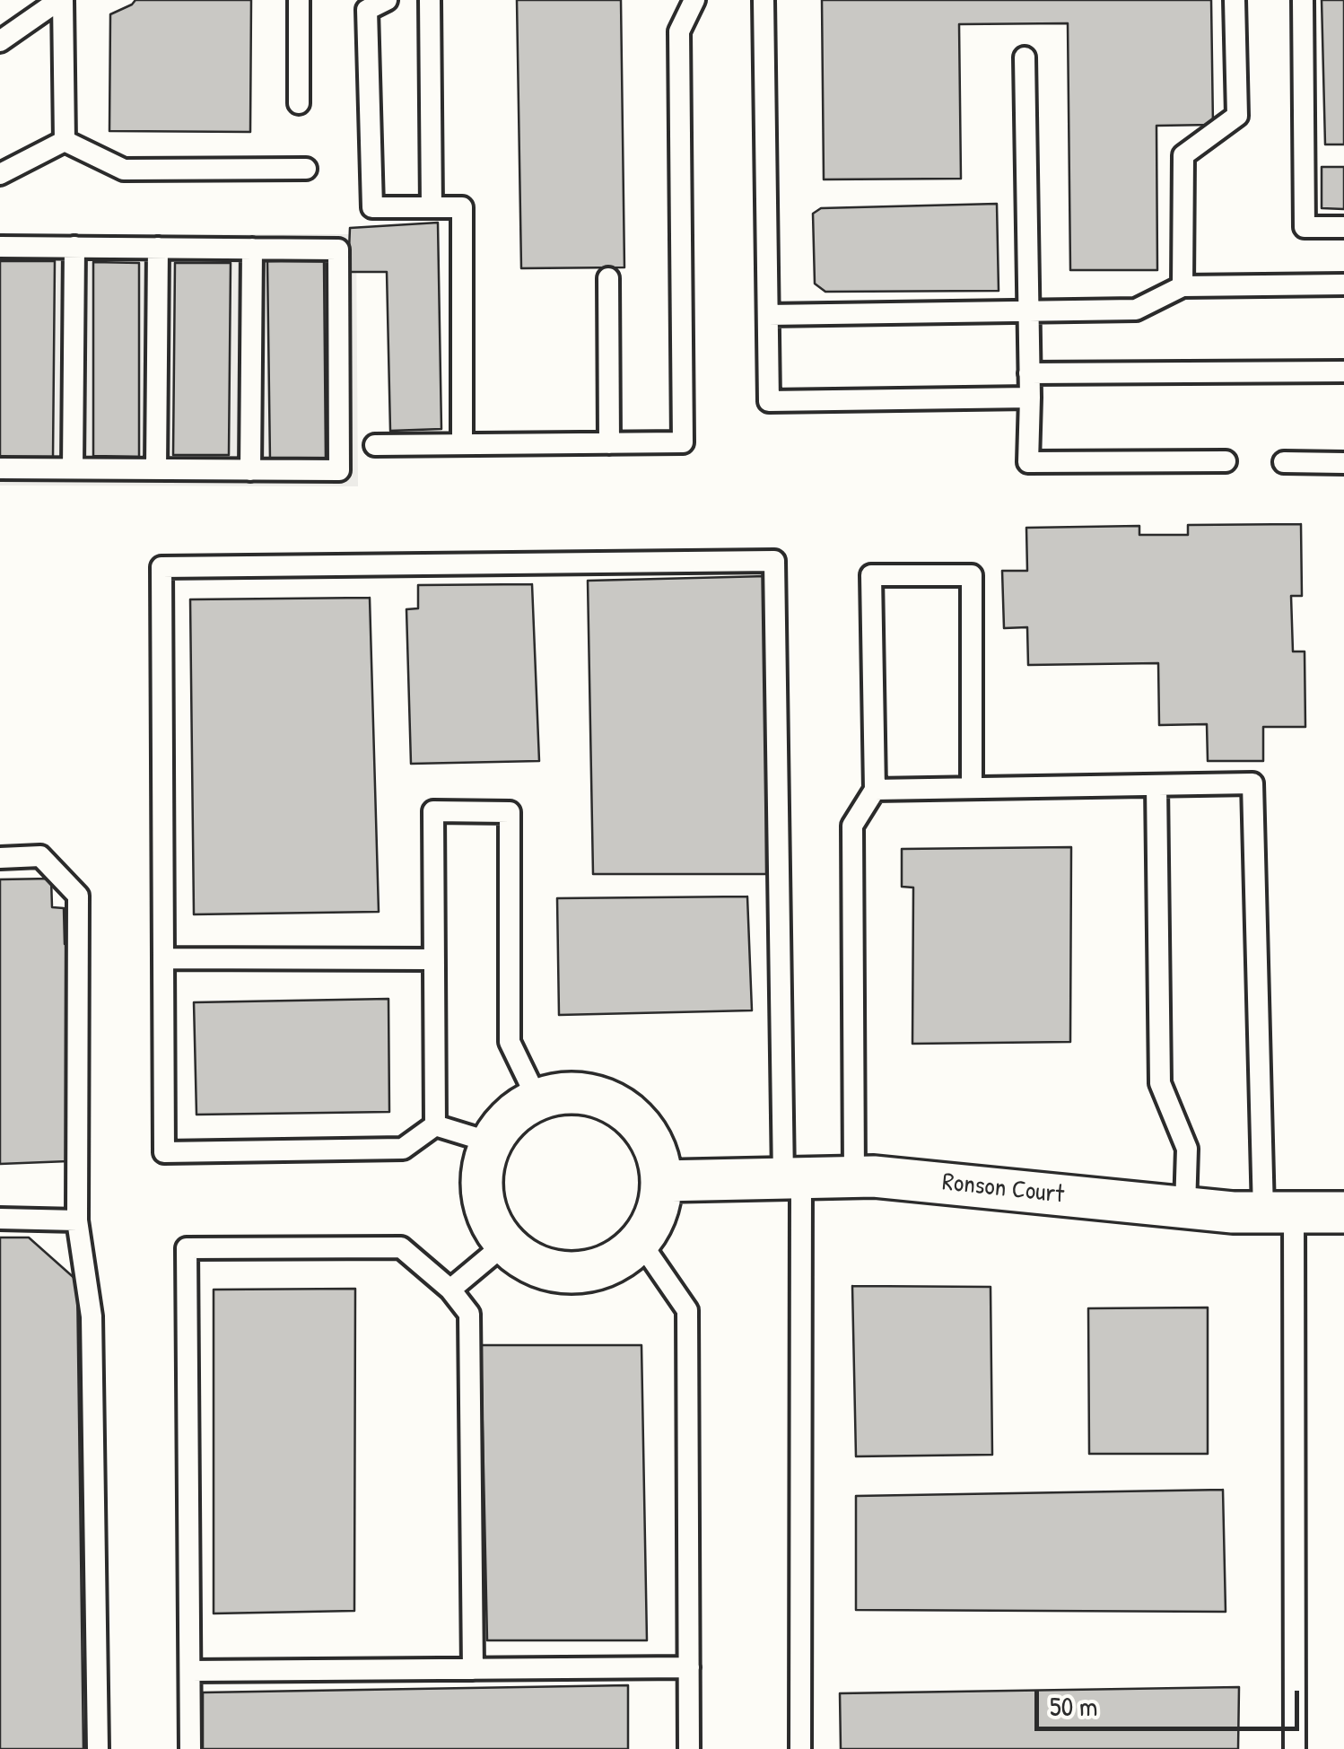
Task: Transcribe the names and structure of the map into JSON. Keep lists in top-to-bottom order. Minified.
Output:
{"streets":{"street":["Ronson Court"]},"scale_bar":"50 m"}
